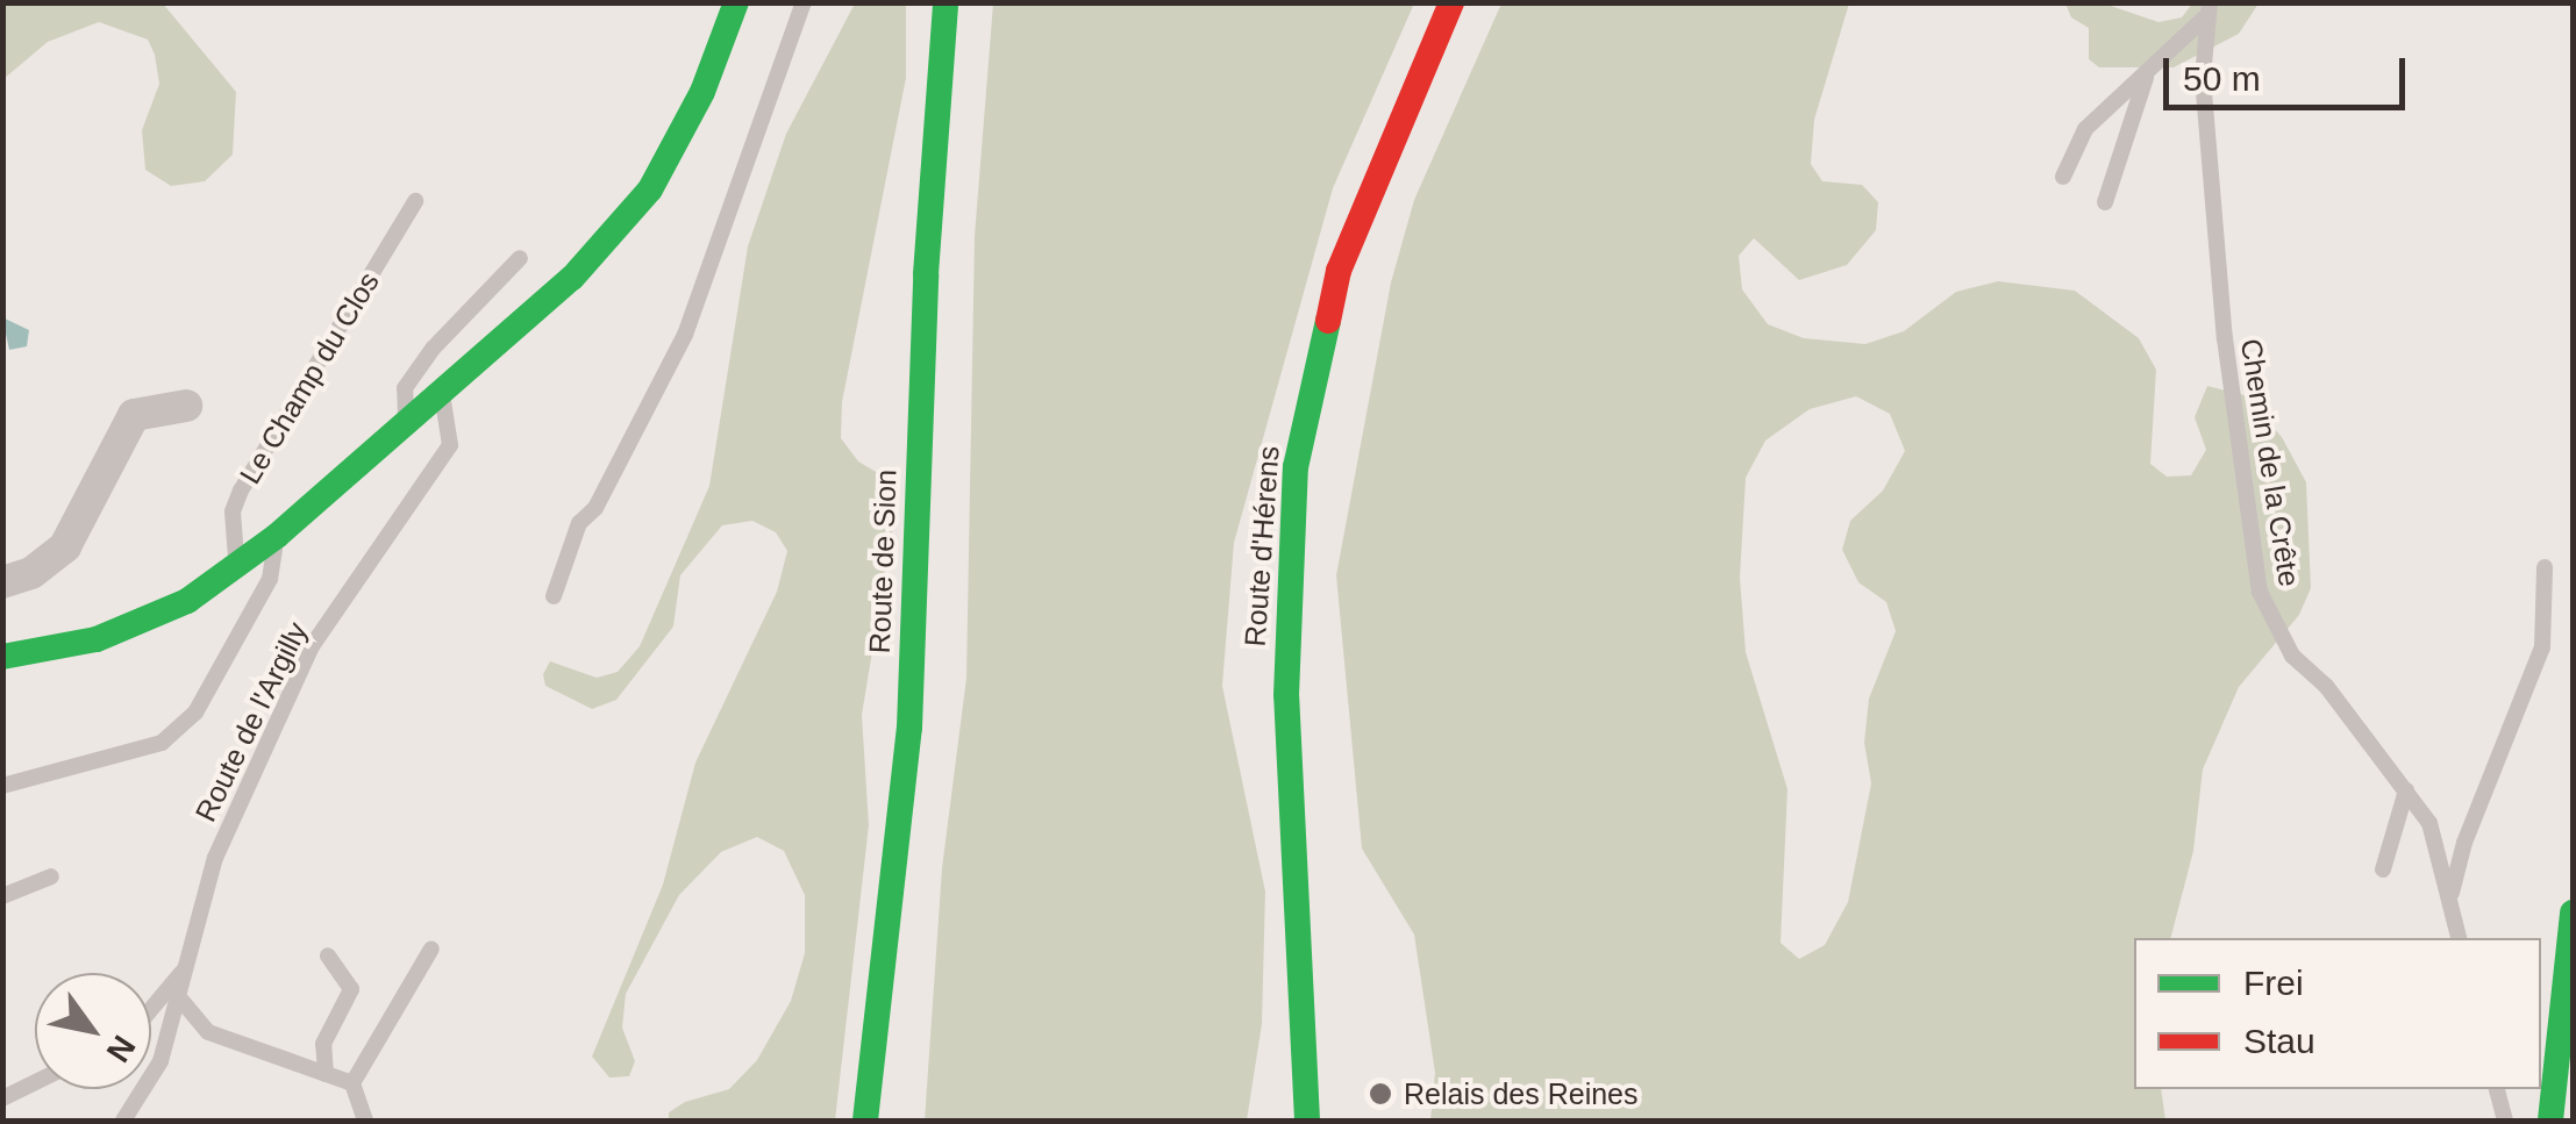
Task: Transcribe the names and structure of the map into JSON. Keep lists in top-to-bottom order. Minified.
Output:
{"streets":{"main road":["Route d'Hérens","Route de Sion"],"lane":["Le Champ du Clos","Chemin de la Crête","Route de l'Argilly"]},"places":["Relais des Reines"],"legend":["Frei","Stau"],"scale_bar":"50 m","north":"bottom right"}
